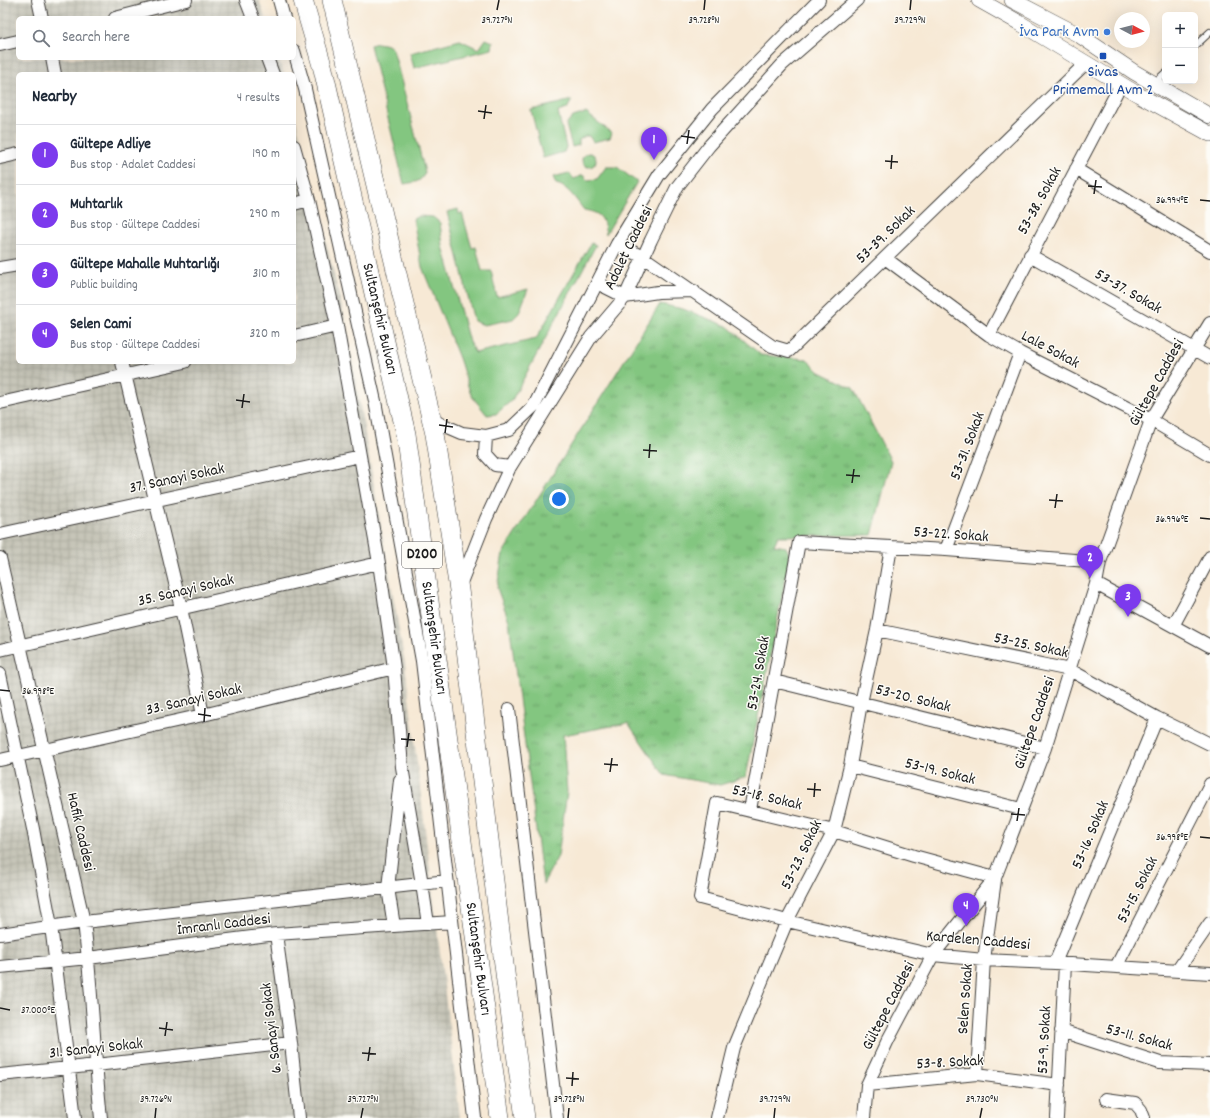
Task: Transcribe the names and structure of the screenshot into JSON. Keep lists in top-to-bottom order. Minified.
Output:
{"streets":{"highway":["Sultanşehir Bulvarı","D200"],"street":["53-38. Sokak","53-39. Sokak","Adalet Caddesi","53-37. Sokak","Lale Sokak","Gültepe Caddesi","53-31. Sokak","37. Sanayi Sokak","53-22. Sokak","35. Sanayi Sokak","53-25. Sokak","53-24. Sokak","53-20. Sokak","33. Sanayi Sokak","53-19. Sokak","53-18. Sokak","Hafik Caddesi","53-16. Sokak","53-23. Sokak","53-15. Sokak","İmranlı Caddesi","Kardelen Caddesi","Selen Sokak","6. Sanayi Sokak","53-11. Sokak","53-9. Sokak","31. Sanayi Sokak","53-8. Sokak"]},"crossings":[["53-38. Sokak","53-37. Sokak"],["53-38. Sokak","Lale Sokak"],["53-39. Sokak","Adalet Caddesi"],["53-39. Sokak","Lale Sokak"],["Adalet Caddesi","Sultanşehir Bulvarı"],["53-37. Sokak","Gültepe Caddesi"],["Lale Sokak","Gültepe Caddesi"],["Lale Sokak","53-31. Sokak"],["Gültepe Caddesi","53-22. Sokak"],["Gültepe Caddesi","53-25. Sokak"],["Gültepe Caddesi","53-20. Sokak"],["Gültepe Caddesi","53-19. Sokak"],["Gültepe Caddesi","53-18. Sokak"],["Gültepe Caddesi","Kardelen Caddesi"],["Gültepe Caddesi","Selen Sokak"],["Gültepe Caddesi","53-8. Sokak"],["53-31. Sokak","53-22. Sokak"],["53-22. Sokak","53-24. Sokak"],["53-22. Sokak","53-23. Sokak"],["35. Sanayi Sokak","Hafik Caddesi"],["53-25. Sokak","53-16. Sokak"],["53-25. Sokak","53-23. Sokak"],["53-24. Sokak","53-20. Sokak"],["53-24. Sokak","53-18. Sokak"],["53-20. Sokak","53-23. Sokak"],["33. Sanayi Sokak","Hafik Caddesi"],["53-19. Sokak","53-23. Sokak"],["53-18. Sokak","53-23. Sokak"],["53-18. Sokak","Kardelen Caddesi"],["53-18. Sokak","Selen Sokak"],["Hafik Caddesi","İmranlı Caddesi"],["Hafik Caddesi","31. Sanayi Sokak"],["53-16. Sokak","Kardelen Caddesi"],["53-16. Sokak","53-9. Sokak"],["53-23. Sokak","Kardelen Caddesi"],["53-15. Sokak","Kardelen Caddesi"],["İmranlı Caddesi","6. Sanayi Sokak"],["Kardelen Caddesi","Selen Sokak"],["Kardelen Caddesi","53-9. Sokak"],["Selen Sokak","53-8. Sokak"],["6. Sanayi Sokak","31. Sanayi Sokak"],["53-11. Sokak","53-9. Sokak"],["53-9. Sokak","53-8. Sokak"]],"places":{"other":["İva Park Avm"],"transit":["Sivas Primemall Avm 2"]},"north":"right","page":{"map_buttons":["+","−"],"search":"Search here","heading":["Nearby","4 results"],"list":[{"mark":"1","name":"Gültepe Adliye","note":"Bus stop · Adalet Caddesi","value":"190 m"},{"mark":"2","name":"Muhtarlık","note":"Bus stop · Gültepe Caddesi","value":"290 m"},{"mark":"3","name":"Gültepe Mahalle Muhtarlığı","note":"Public building","value":"310 m"},{"mark":"4","name":"Selen Cami","note":"Bus stop · Gültepe Caddesi","value":"320 m"}],"pins":["1","2","3","4"]},"coordinates":["39.727°N","39.728°N","39.729°N","36.994°E","36.996°E","36.998°E","37.000°E","39.726°N","39.730°N"]}
